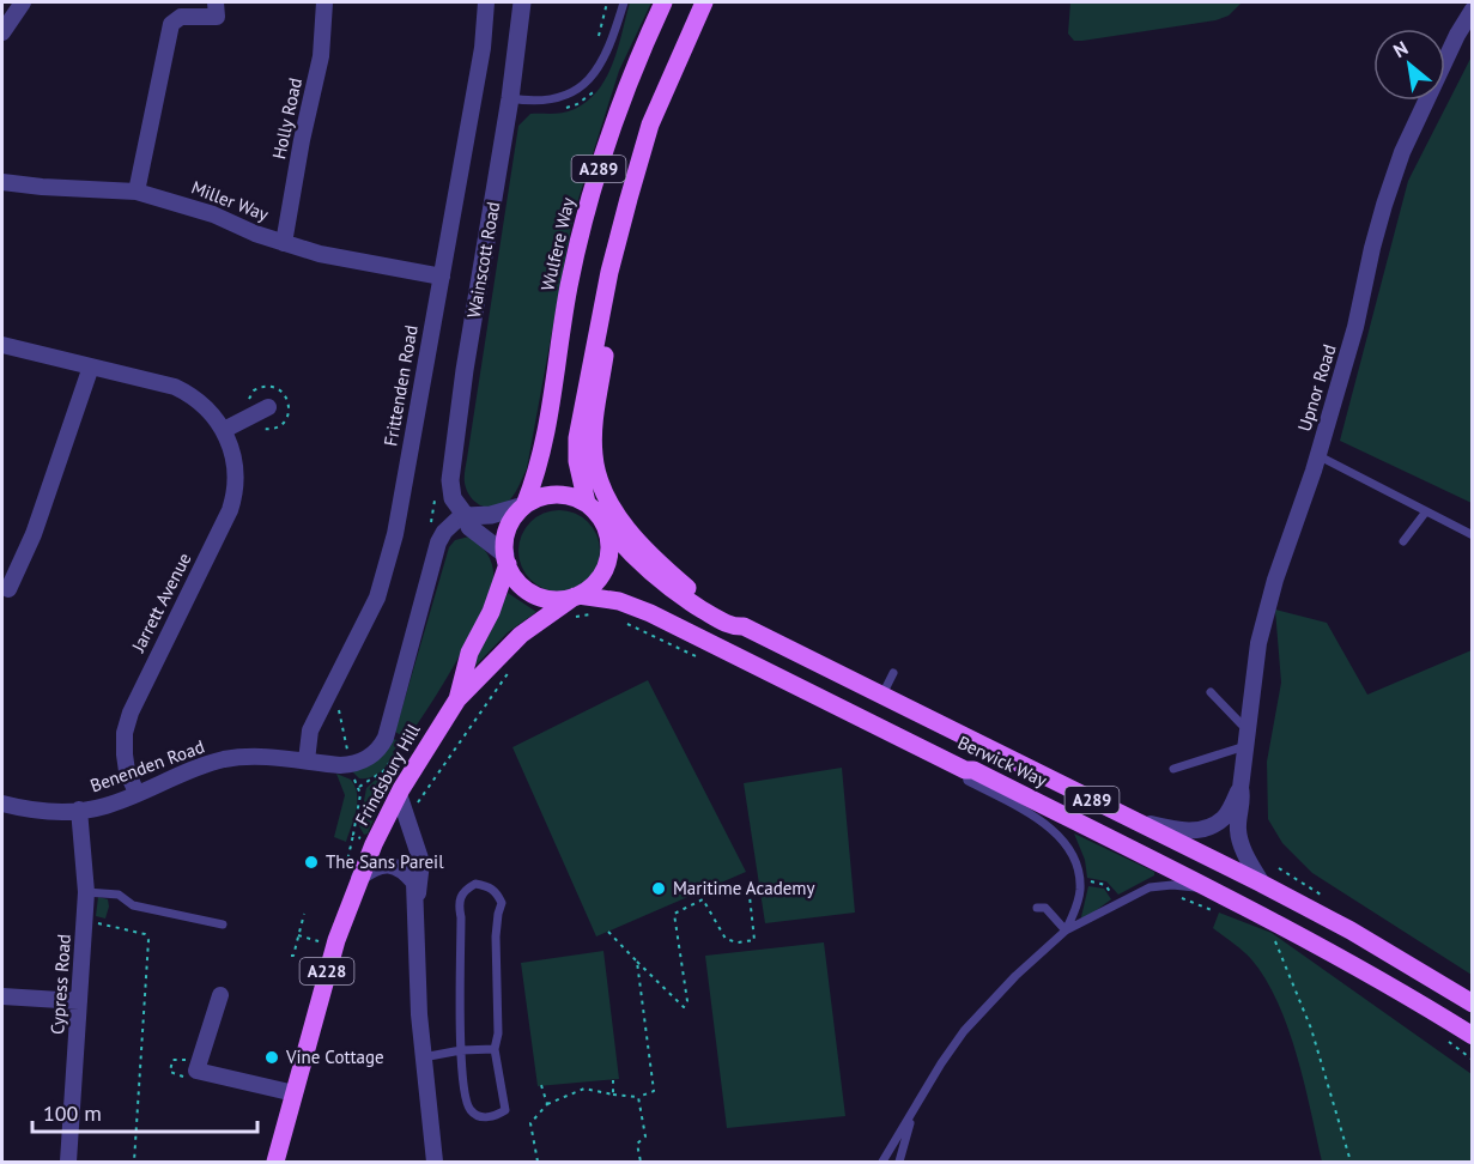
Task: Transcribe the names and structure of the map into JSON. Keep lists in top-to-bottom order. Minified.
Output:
{"streets":{"main road":["A289","Wulfere Way","Berwick Way","Frindsbury Hill","A228"],"street":["Holly Road","Miller Way","Wainscott Road","Frittenden Road","Upnor Road","Jarrett Avenue","Benenden Road","Cypress Road"]},"crossings":[["Holly Road","Miller Way"],["A289","Wulfere Way"],["A289","Wainscott Road"],["A289","Berwick Way"],["A289","Frindsbury Hill"],["A289","A228"],["Miller Way","Frittenden Road"],["Wulfere Way","Wainscott Road"],["Wulfere Way","Berwick Way"],["Wulfere Way","Frindsbury Hill"],["Wulfere Way","A228"],["Wainscott Road","Berwick Way"],["Wainscott Road","Frindsbury Hill"],["Wainscott Road","A228"],["Frittenden Road","Benenden Road"],["Upnor Road","Berwick Way"],["Jarrett Avenue","Benenden Road"],["Berwick Way","Frindsbury Hill"],["Berwick Way","A228"],["Benenden Road","Cypress Road"],["Frindsbury Hill","A228"]],"places":["The Sans Pareil","Maritime Academy","Vine Cottage"],"scale_bar":"100 m","north":"top left"}
